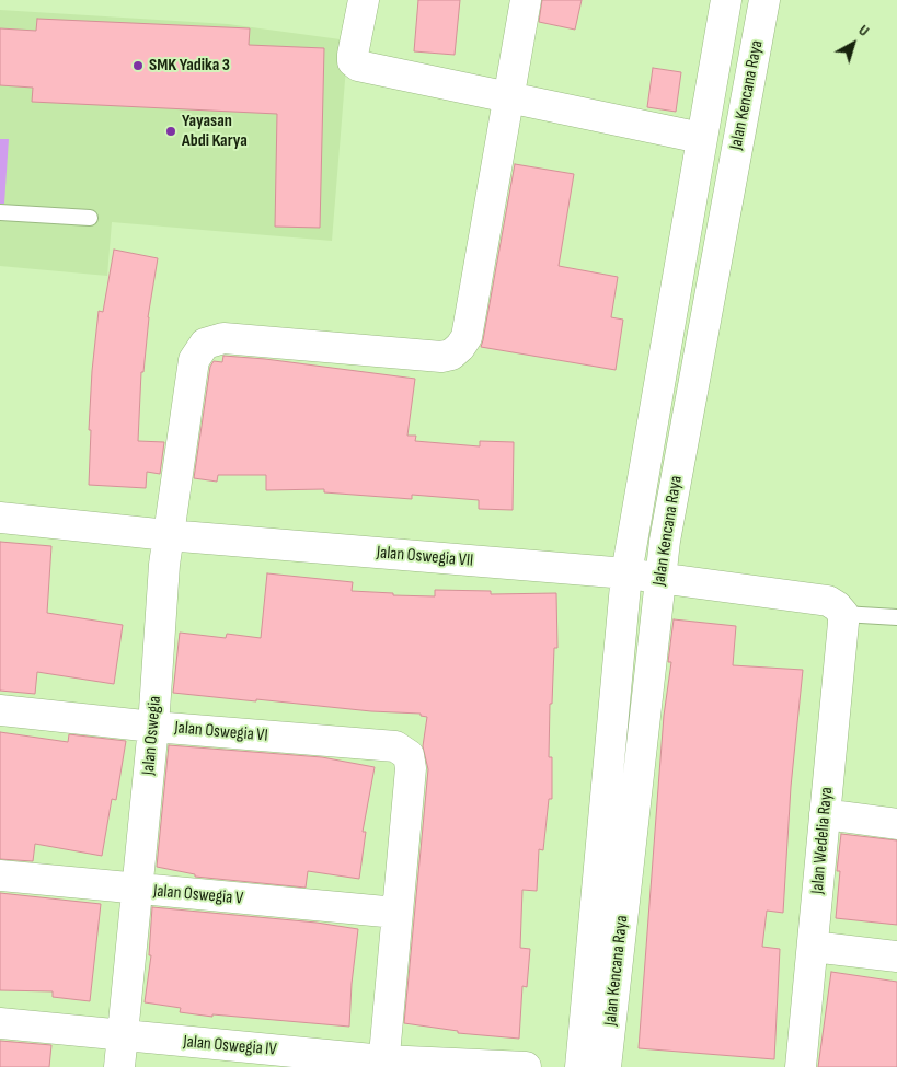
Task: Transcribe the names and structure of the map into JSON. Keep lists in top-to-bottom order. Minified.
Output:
{"streets":{"street":["Jalan Kencana Raya","Jalan Oswegia VII","Jalan Oswegia VI","Jalan Oswegia","Jalan Wedelia Raya","Jalan Oswegia V","Jalan Oswegia IV"]},"crossings":[["Jalan Kencana Raya","Jalan Oswegia VII"],["Jalan Oswegia VII","Jalan Oswegia"],["Jalan Oswegia VII","Jalan Wedelia Raya"],["Jalan Oswegia VI","Jalan Oswegia"],["Jalan Oswegia VI","Jalan Oswegia V"],["Jalan Oswegia","Jalan Oswegia V"],["Jalan Oswegia","Jalan Oswegia IV"]],"places":["SMK Yadika 3","Yayasan Abdi Karya"],"north":"top right"}
